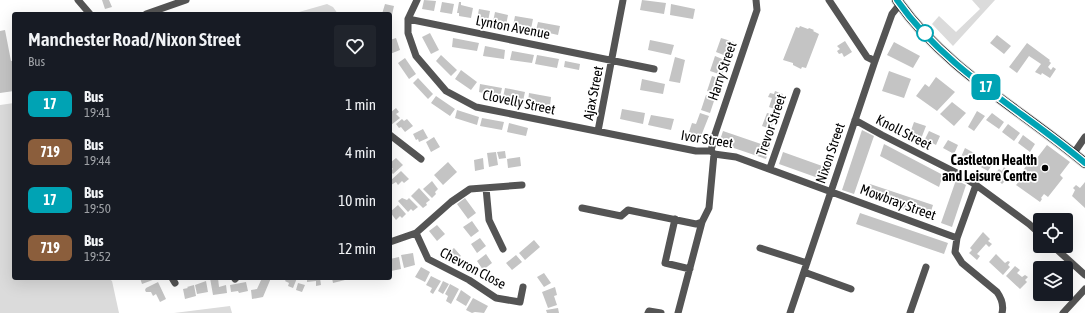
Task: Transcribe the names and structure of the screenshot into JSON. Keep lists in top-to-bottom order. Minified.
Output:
{"streets":{"street":["Lynton Avenue","Harry Street","Ajax Street","Clovelly Street","Trevor Street","Knoll Street","Ivor Street","Nixon Street","Mowbray Street","Chevron Close"]},"crossings":[["Lynton Avenue","Ajax Street"],["Lynton Avenue","Clovelly Street"],["Harry Street","Ivor Street"],["Ajax Street","Clovelly Street"],["Ajax Street","Ivor Street"],["Clovelly Street","Ivor Street"],["Trevor Street","Ivor Street"],["Knoll Street","Nixon Street"],["Ivor Street","Nixon Street"],["Ivor Street","Mowbray Street"],["Nixon Street","Mowbray Street"]],"places":["Castleton Health and Leisure Centre"],"lines":["bus line 17"],"page":{"on_map":"17","heading":["Manchester Road/Nixon Street","Bus"],"list":[{"mark":"17","name":"Bus","note":"19:41","value":"1 min"},{"mark":"719","name":"Bus","note":"19:44","value":"4 min"},{"mark":"17","name":"Bus","note":"19:50","value":"10 min"},{"mark":"719","name":"Bus","note":"19:52","value":"12 min"}]}}
